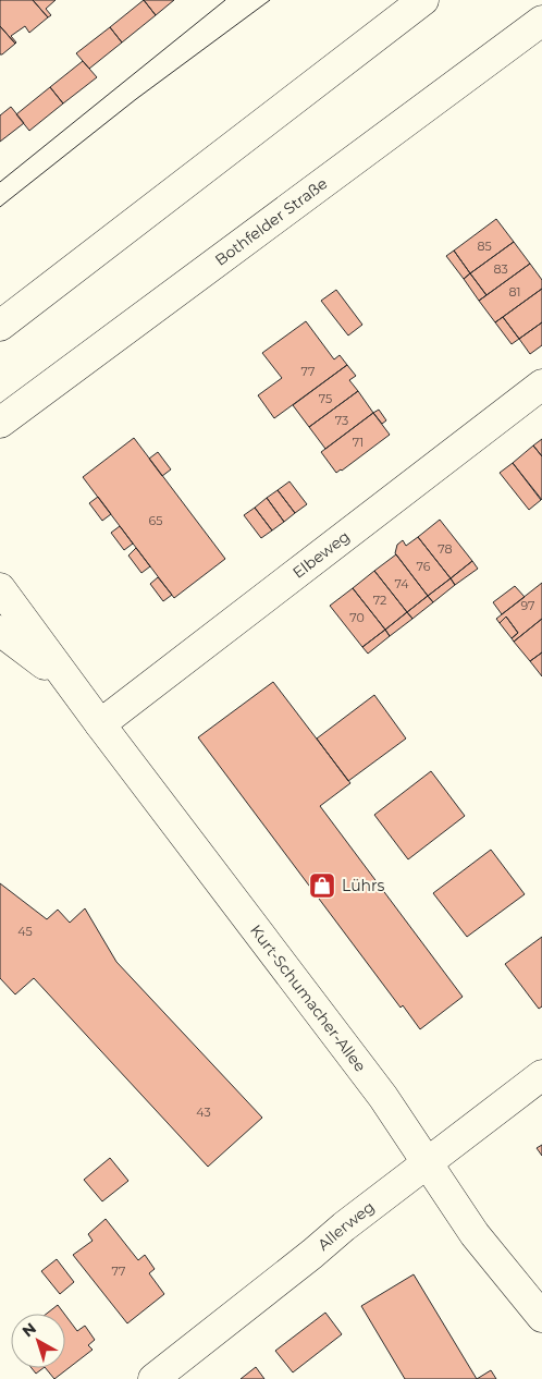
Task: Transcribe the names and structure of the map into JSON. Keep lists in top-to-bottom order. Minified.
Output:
{"streets":{"street":["Bothfelder Straße","Elbeweg","Kurt-Schumacher-Allee","Allerweg"]},"crossings":[["Elbeweg","Kurt-Schumacher-Allee"],["Kurt-Schumacher-Allee","Allerweg"]],"places":{"shop":["Lührs"]},"house_numbers":["85","83","81","77","75","73","71","65","78","76","74","72","97","70","45","43","77"],"north":"top left"}
